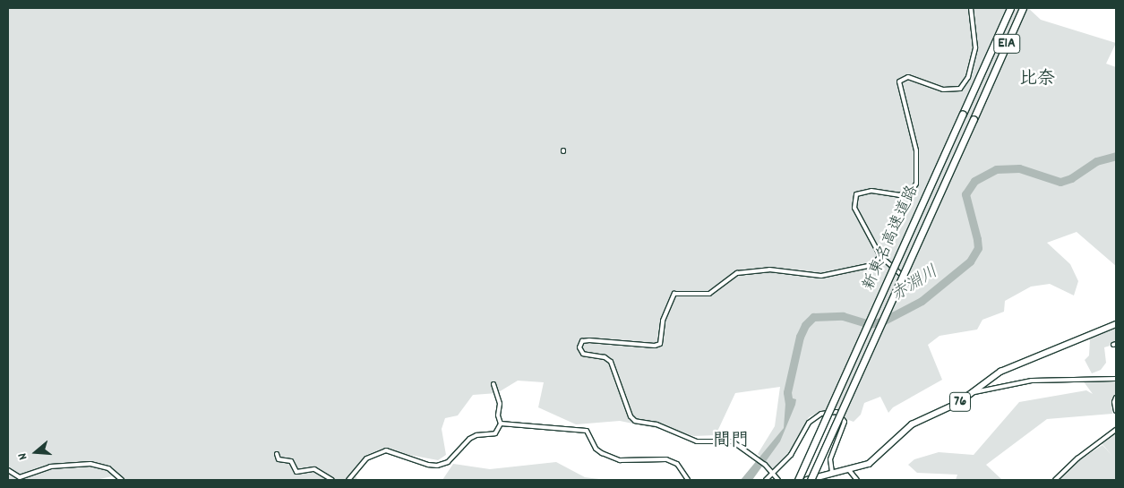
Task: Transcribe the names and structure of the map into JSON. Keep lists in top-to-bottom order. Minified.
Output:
{"streets":{"highway":["E1A","新東名高速道路"],"main road":["76"]},"crossings":[["新東名高速道路","76"]],"districts":["比奈","間門"],"water":["赤淵川"],"north":"left"}
